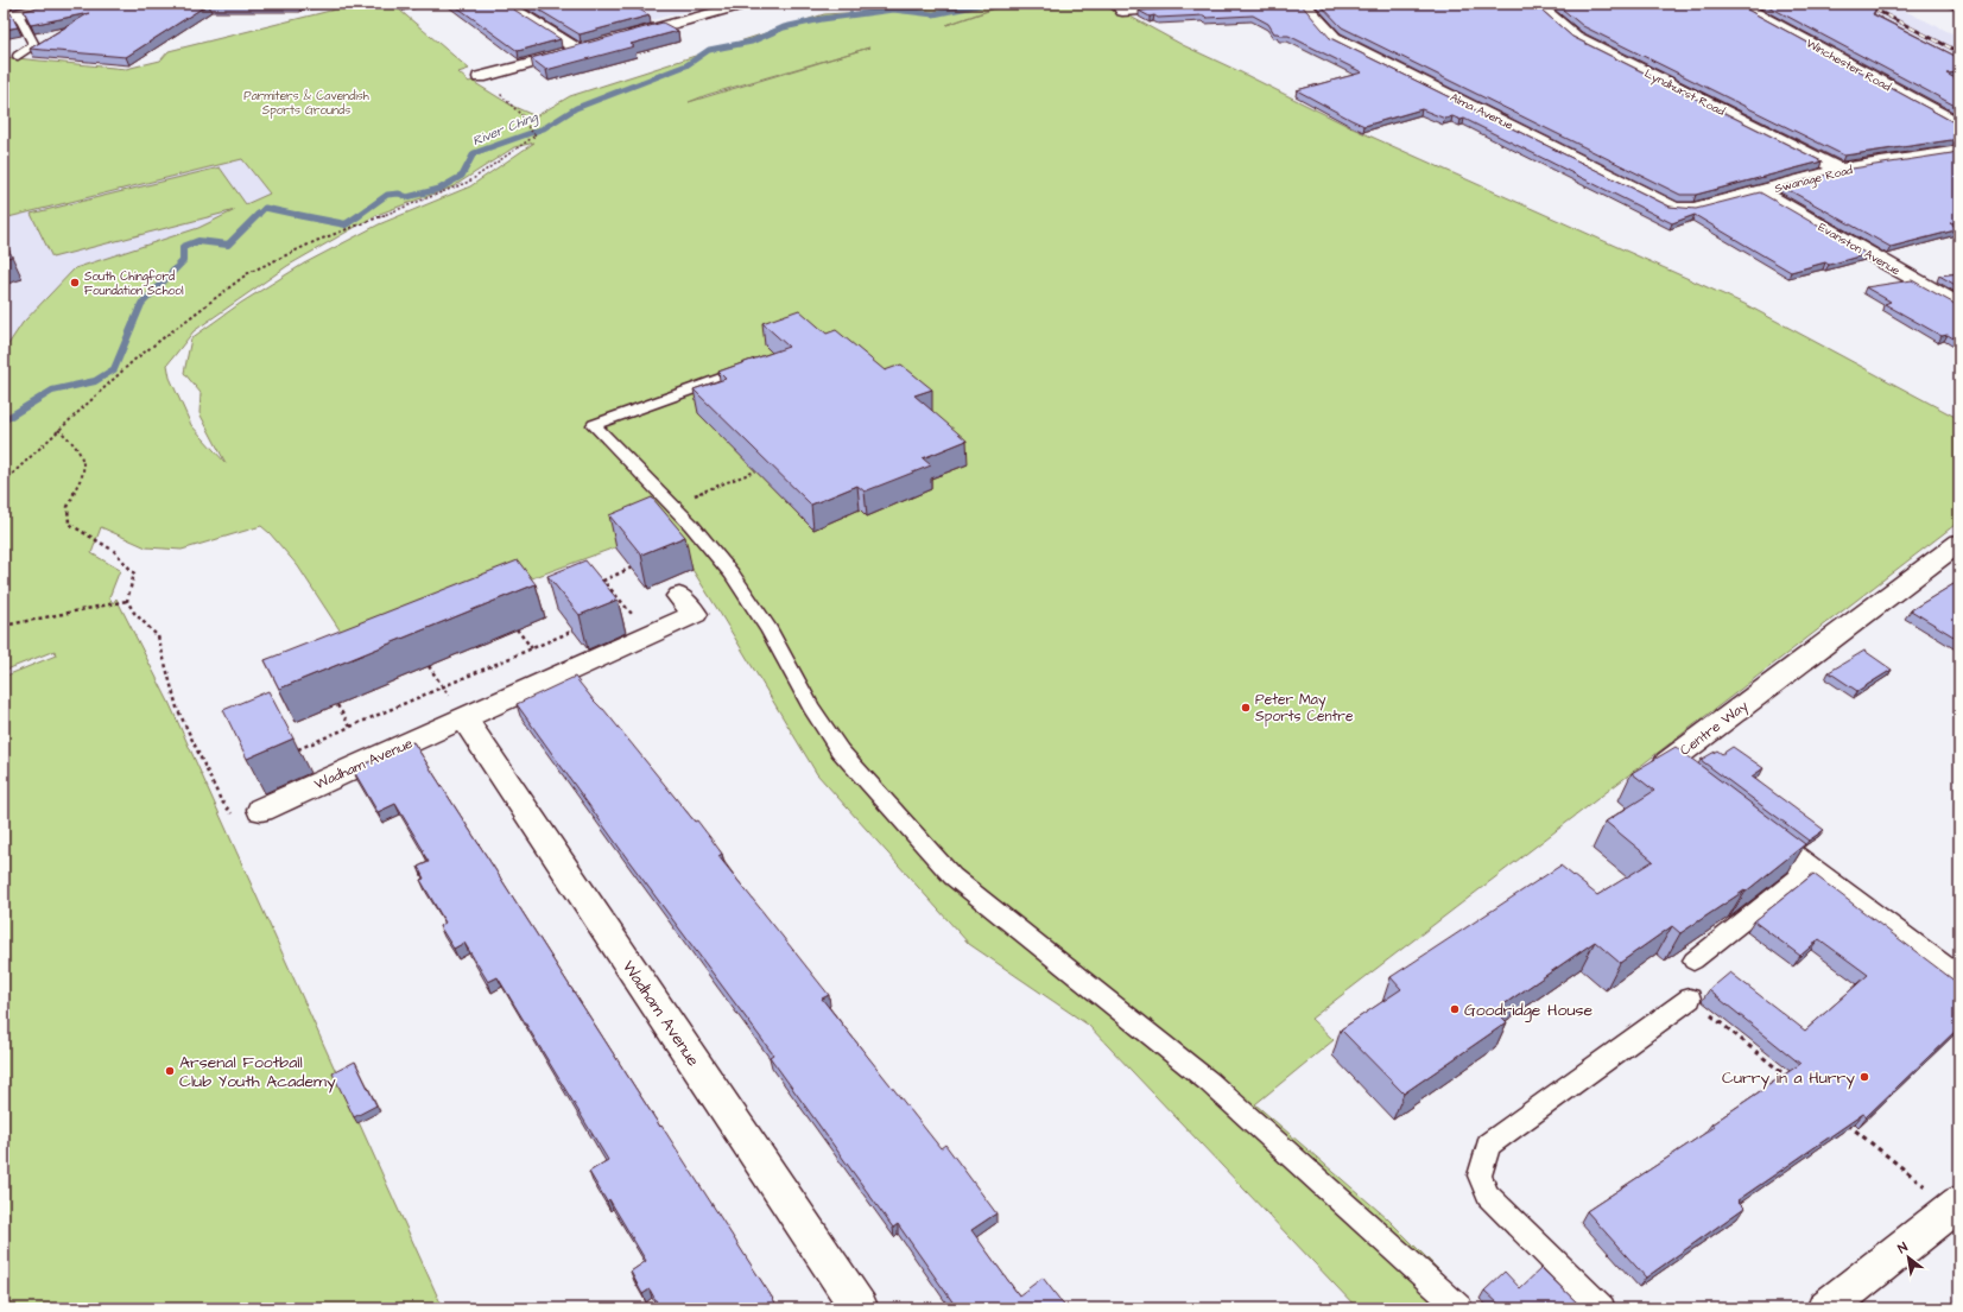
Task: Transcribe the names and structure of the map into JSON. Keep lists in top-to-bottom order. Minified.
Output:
{"streets":{"street":["Winchester Road","Lyndhurst Road","Alma Avenue","Swanage Road","Evanston Avenue","Centre Way","Wadham Avenue"]},"crossings":[["Lyndhurst Road","Swanage Road"],["Alma Avenue","Swanage Road"],["Swanage Road","Evanston Avenue"]],"water":["River Ching"],"parks":["Parmiters & Cavendish Sports Grounds"],"places":["South Chingford Foundation School","Peter May Sports Centre","Goodridge House","Arsenal Football Club Youth Academy","Curry in a Hurry"],"north":"top left"}
